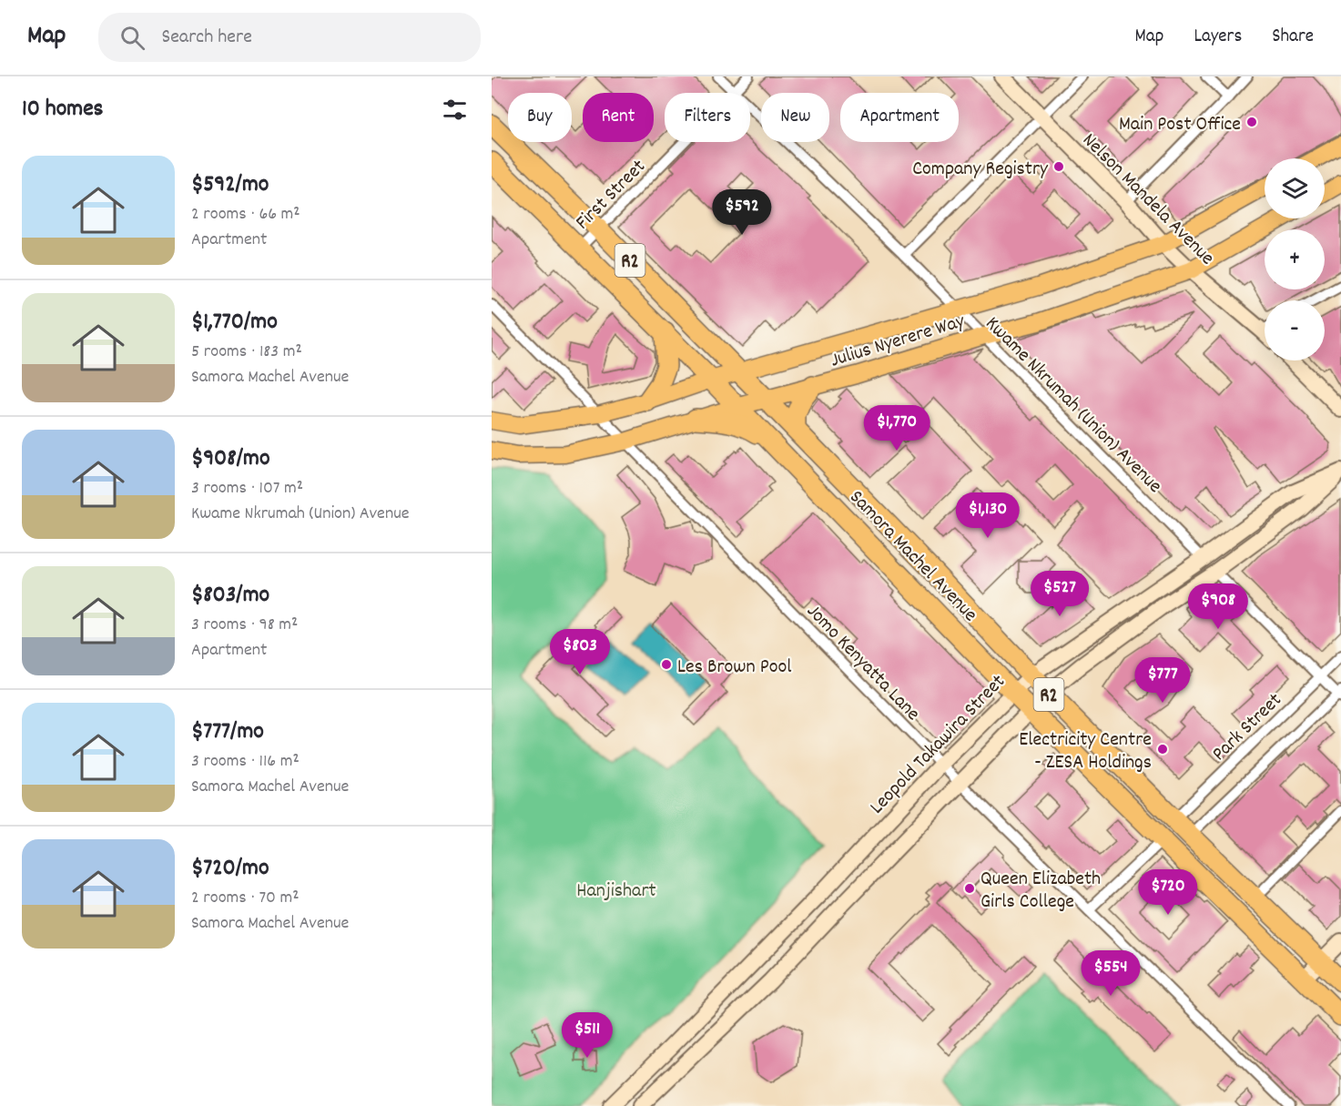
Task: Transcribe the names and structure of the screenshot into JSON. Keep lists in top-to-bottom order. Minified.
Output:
{"streets":{"highway":["R2","Samora Machel Avenue"],"main road":["Julius Nyerere Way"],"street":["First Street","Nelson Mandela Avenue","Kwame Nkrumah (Union) Avenue","Jomo Kenyatta Lane","Park Street","Leopold Takawira Street"]},"crossings":[["First Street","Kwame Nkrumah (Union) Avenue"],["First Street","Samora Machel Avenue"],["Nelson Mandela Avenue","Julius Nyerere Way"],["Julius Nyerere Way","Kwame Nkrumah (Union) Avenue"],["Julius Nyerere Way","Samora Machel Avenue"],["Julius Nyerere Way","Jomo Kenyatta Lane"],["Kwame Nkrumah (Union) Avenue","Leopold Takawira Street"],["Samora Machel Avenue","Park Street"],["Samora Machel Avenue","Leopold Takawira Street"],["Jomo Kenyatta Lane","Leopold Takawira Street"]],"parks":["Hanjishart"],"places":["Main Post Office","Company Registry","Les Brown Pool","Electricity Centre - ZESA Holdings","Queen Elizabeth Girls College"],"page":{"header":"Map","search":"Search here","nav":["Map","Layers","Share"],"heading":"10 homes","chip":["Buy","Rent","Filters","New","Apartment"],"list":[{"name":"$592/mo","note":"2 rooms · 66 m² · Apartment"},{"name":"$1,770/mo","note":"5 rooms · 183 m² · Samora Machel Avenue"},{"name":"$908/mo","note":"3 rooms · 107 m² · Kwame Nkrumah (Union) Avenue"},{"name":"$803/mo","note":"3 rooms · 98 m² · Apartment"},{"name":"$777/mo","note":"3 rooms · 116 m² · Samora Machel Avenue"},{"name":"$720/mo","note":"2 rooms · 70 m² · Samora Machel Avenue"}],"map_buttons":["+","−"],"price":["$592","$1,770","$1,130","$527","$908","$803","$777","$720","$554","$511"]}}
